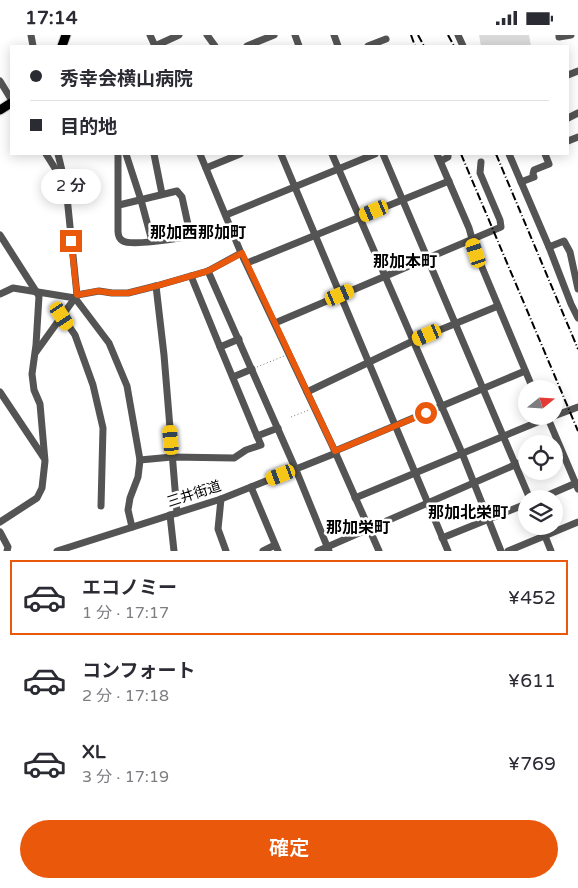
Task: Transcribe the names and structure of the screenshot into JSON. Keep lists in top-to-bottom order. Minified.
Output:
{"streets":{"street":["三井街道"]},"districts":["那加西那加町","那加本町","那加北栄町","那加栄町"],"north":"right","page":{"status":"17:14","banner":["秀幸会横山病院","目的地"],"bubble":"2 分","list":[{"name":"エコノミー","note":"1 分 · 17:17","value":"¥452"},{"name":"コンフォート","note":"2 分 · 17:18","value":"¥611"},{"name":"XL","note":"3 分 · 17:19","value":"¥769"}],"buttons":"確定"}}
